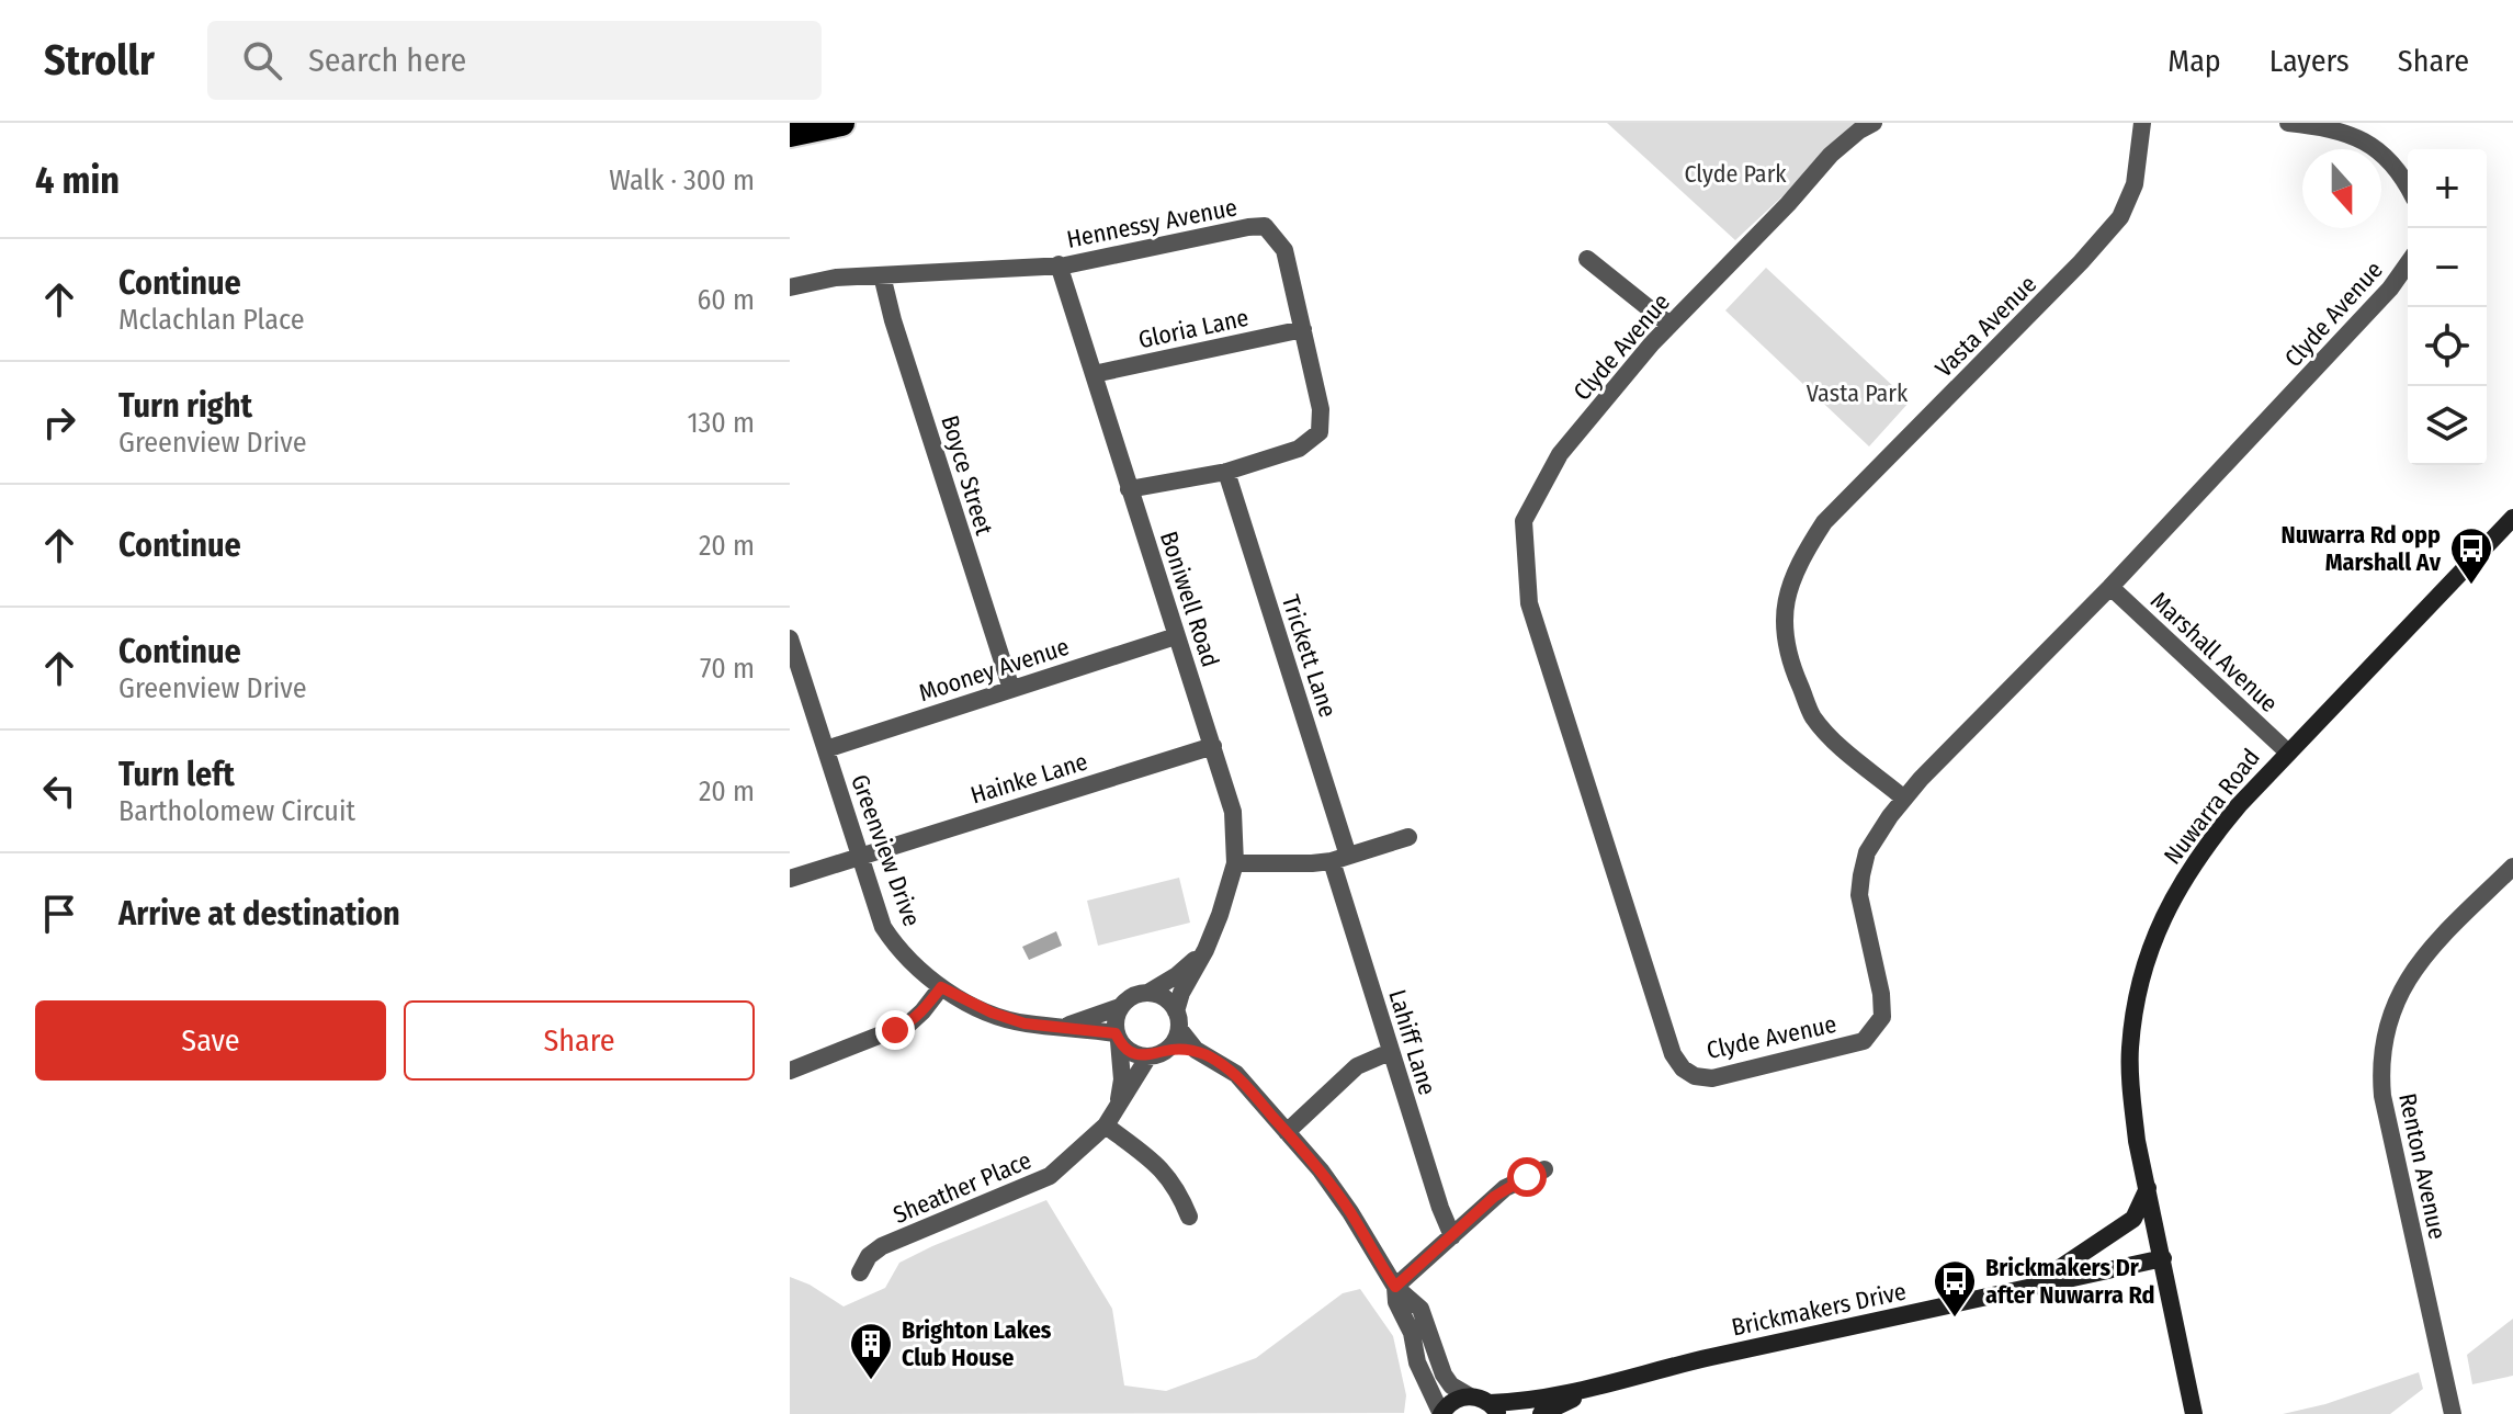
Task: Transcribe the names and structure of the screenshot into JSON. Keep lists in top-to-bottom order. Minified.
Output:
{"streets":{"main road":["Nuwarra Road","Brickmakers Drive"],"street":["Hennessy Avenue","Clyde Avenue","Vasta Avenue","Gloria Lane","Boyce Street","Boniwell Road","Marshall Avenue","Trickett Lane","Mooney Avenue","Hainke Lane","Greenview Drive","Lahiff Lane","Renton Avenue","Sheather Place"]},"crossings":[["Hennessy Avenue","Gloria Lane"],["Hennessy Avenue","Boyce Street"],["Hennessy Avenue","Boniwell Road"],["Hennessy Avenue","Trickett Lane"],["Clyde Avenue","Vasta Avenue"],["Clyde Avenue","Marshall Avenue"],["Gloria Lane","Boniwell Road"],["Boyce Street","Mooney Avenue"],["Boniwell Road","Mooney Avenue"],["Boniwell Road","Hainke Lane"],["Boniwell Road","Greenview Drive"],["Boniwell Road","Sheather Place"],["Marshall Avenue","Nuwarra Road"],["Trickett Lane","Lahiff Lane"],["Mooney Avenue","Greenview Drive"],["Hainke Lane","Greenview Drive"],["Nuwarra Road","Brickmakers Drive"],["Greenview Drive","Sheather Place"]],"parks":["Clyde Park","Vasta Park"],"places":{"bus stop":["Nuwarra Rd opp Marshall Av","Brickmakers Dr after Nuwarra Rd"],"building":["Brighton Lakes Club House"]},"north":"bottom","page":{"header":"Strollr","search":"Search here","nav":["Map","Layers","Share"],"heading":["4 min","Walk · 300 m"],"map_buttons":["+","−"],"list":[["Continue","Mclachlan Place","60 m"],["Turn right","Greenview Drive","130 m"],["Continue","20 m"],["Continue","Greenview Drive","70 m"],["Turn left","Bartholomew Circuit","20 m"],"Arrive at destination"],"buttons":["Save","Share"]}}
